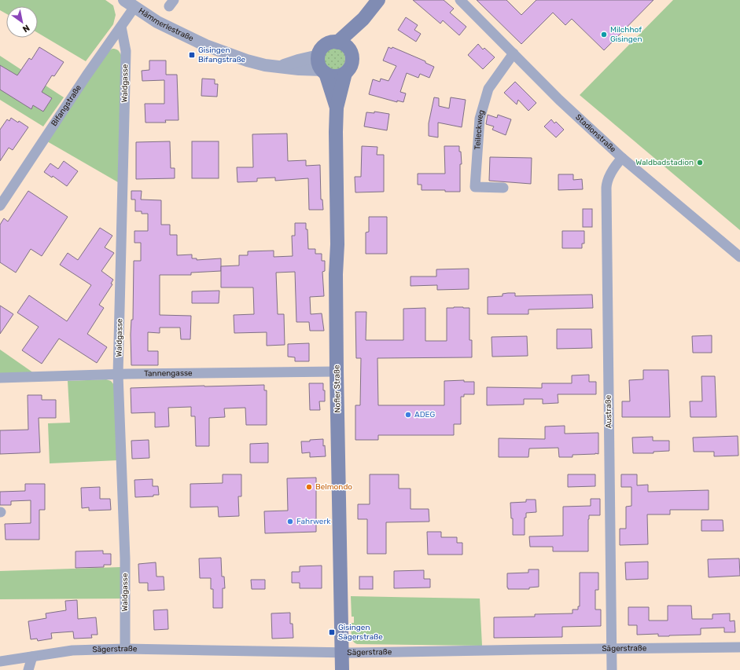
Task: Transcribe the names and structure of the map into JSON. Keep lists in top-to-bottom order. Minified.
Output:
{"streets":{"main road":["Nofler Straße"],"street":["Hämmerlestraße","Waldgasse","Bifangstraße","Teileckweg","Stadionstraße","Tannengasse","Austraße","Sägerstraße"]},"crossings":[["Hämmerlestraße","Bifangstraße"],["Hämmerlestraße","Nofler Straße"],["Waldgasse","Bifangstraße"],["Waldgasse","Tannengasse"],["Waldgasse","Sägerstraße"],["Teileckweg","Stadionstraße"],["Stadionstraße","Austraße"],["Tannengasse","Nofler Straße"],["Nofler Straße","Sägerstraße"],["Austraße","Sägerstraße"]],"places":{"other":["Milchhof Gisingen","Waldbadstadion","ADEG","Belmondo","Fahrwerk"],"transit":["Gisingen Bifangstraße","Gisingen Sägerstraße"]},"north":"bottom right"}
